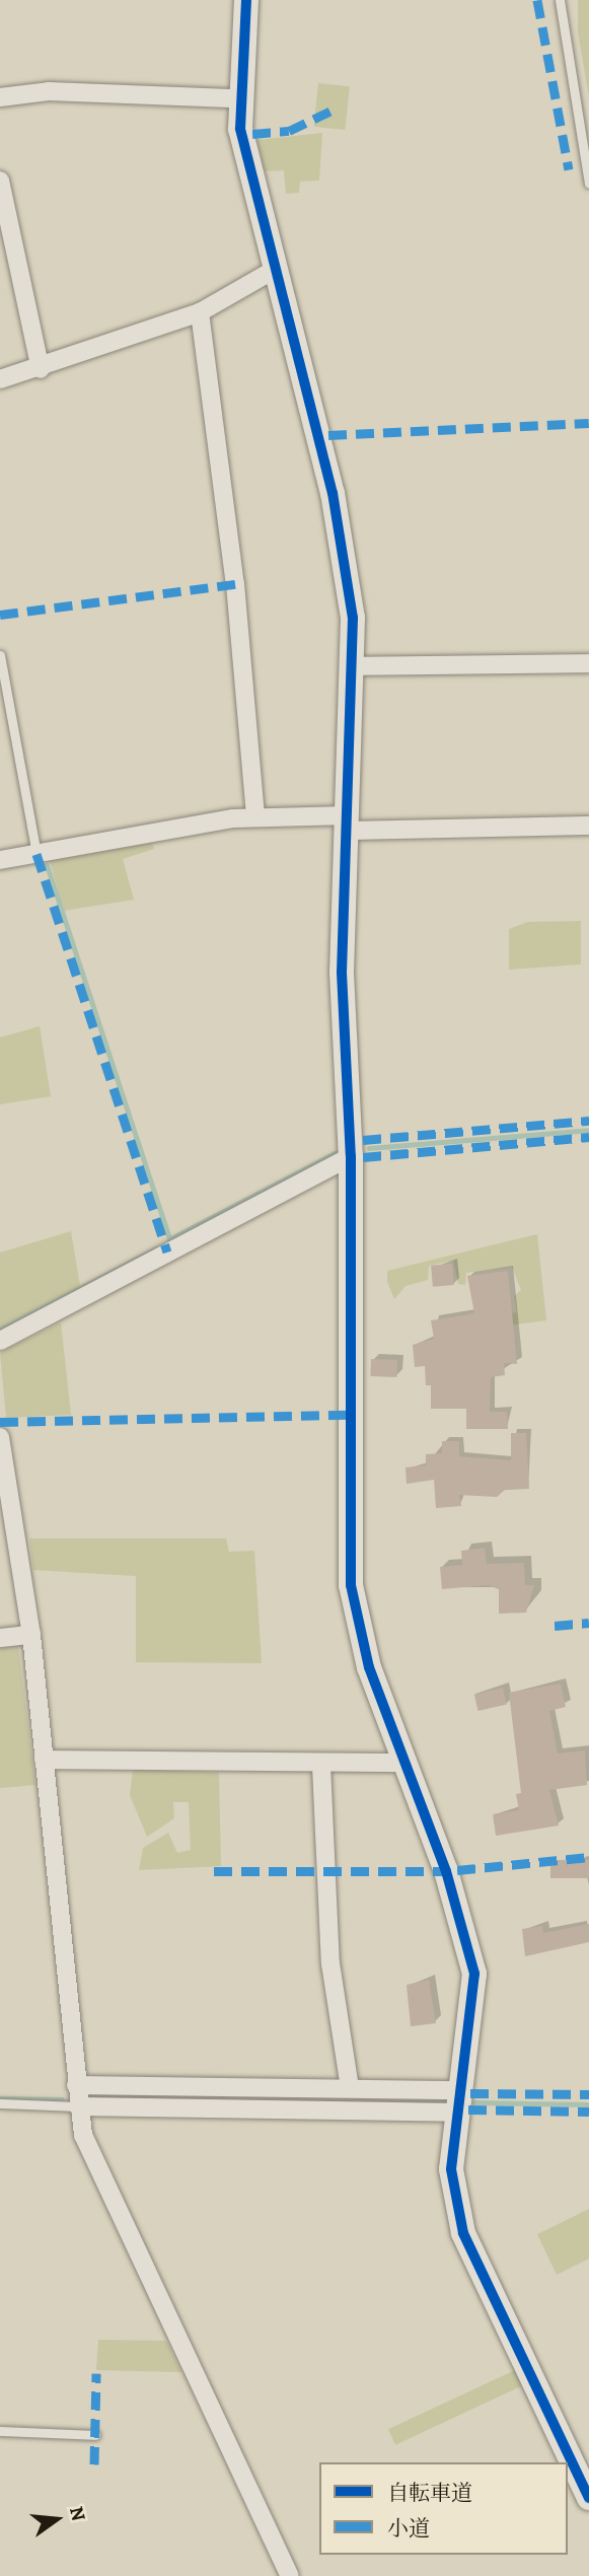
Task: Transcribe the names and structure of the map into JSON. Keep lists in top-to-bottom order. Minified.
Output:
{"legend":["自転車道","小道"],"north":"right"}
